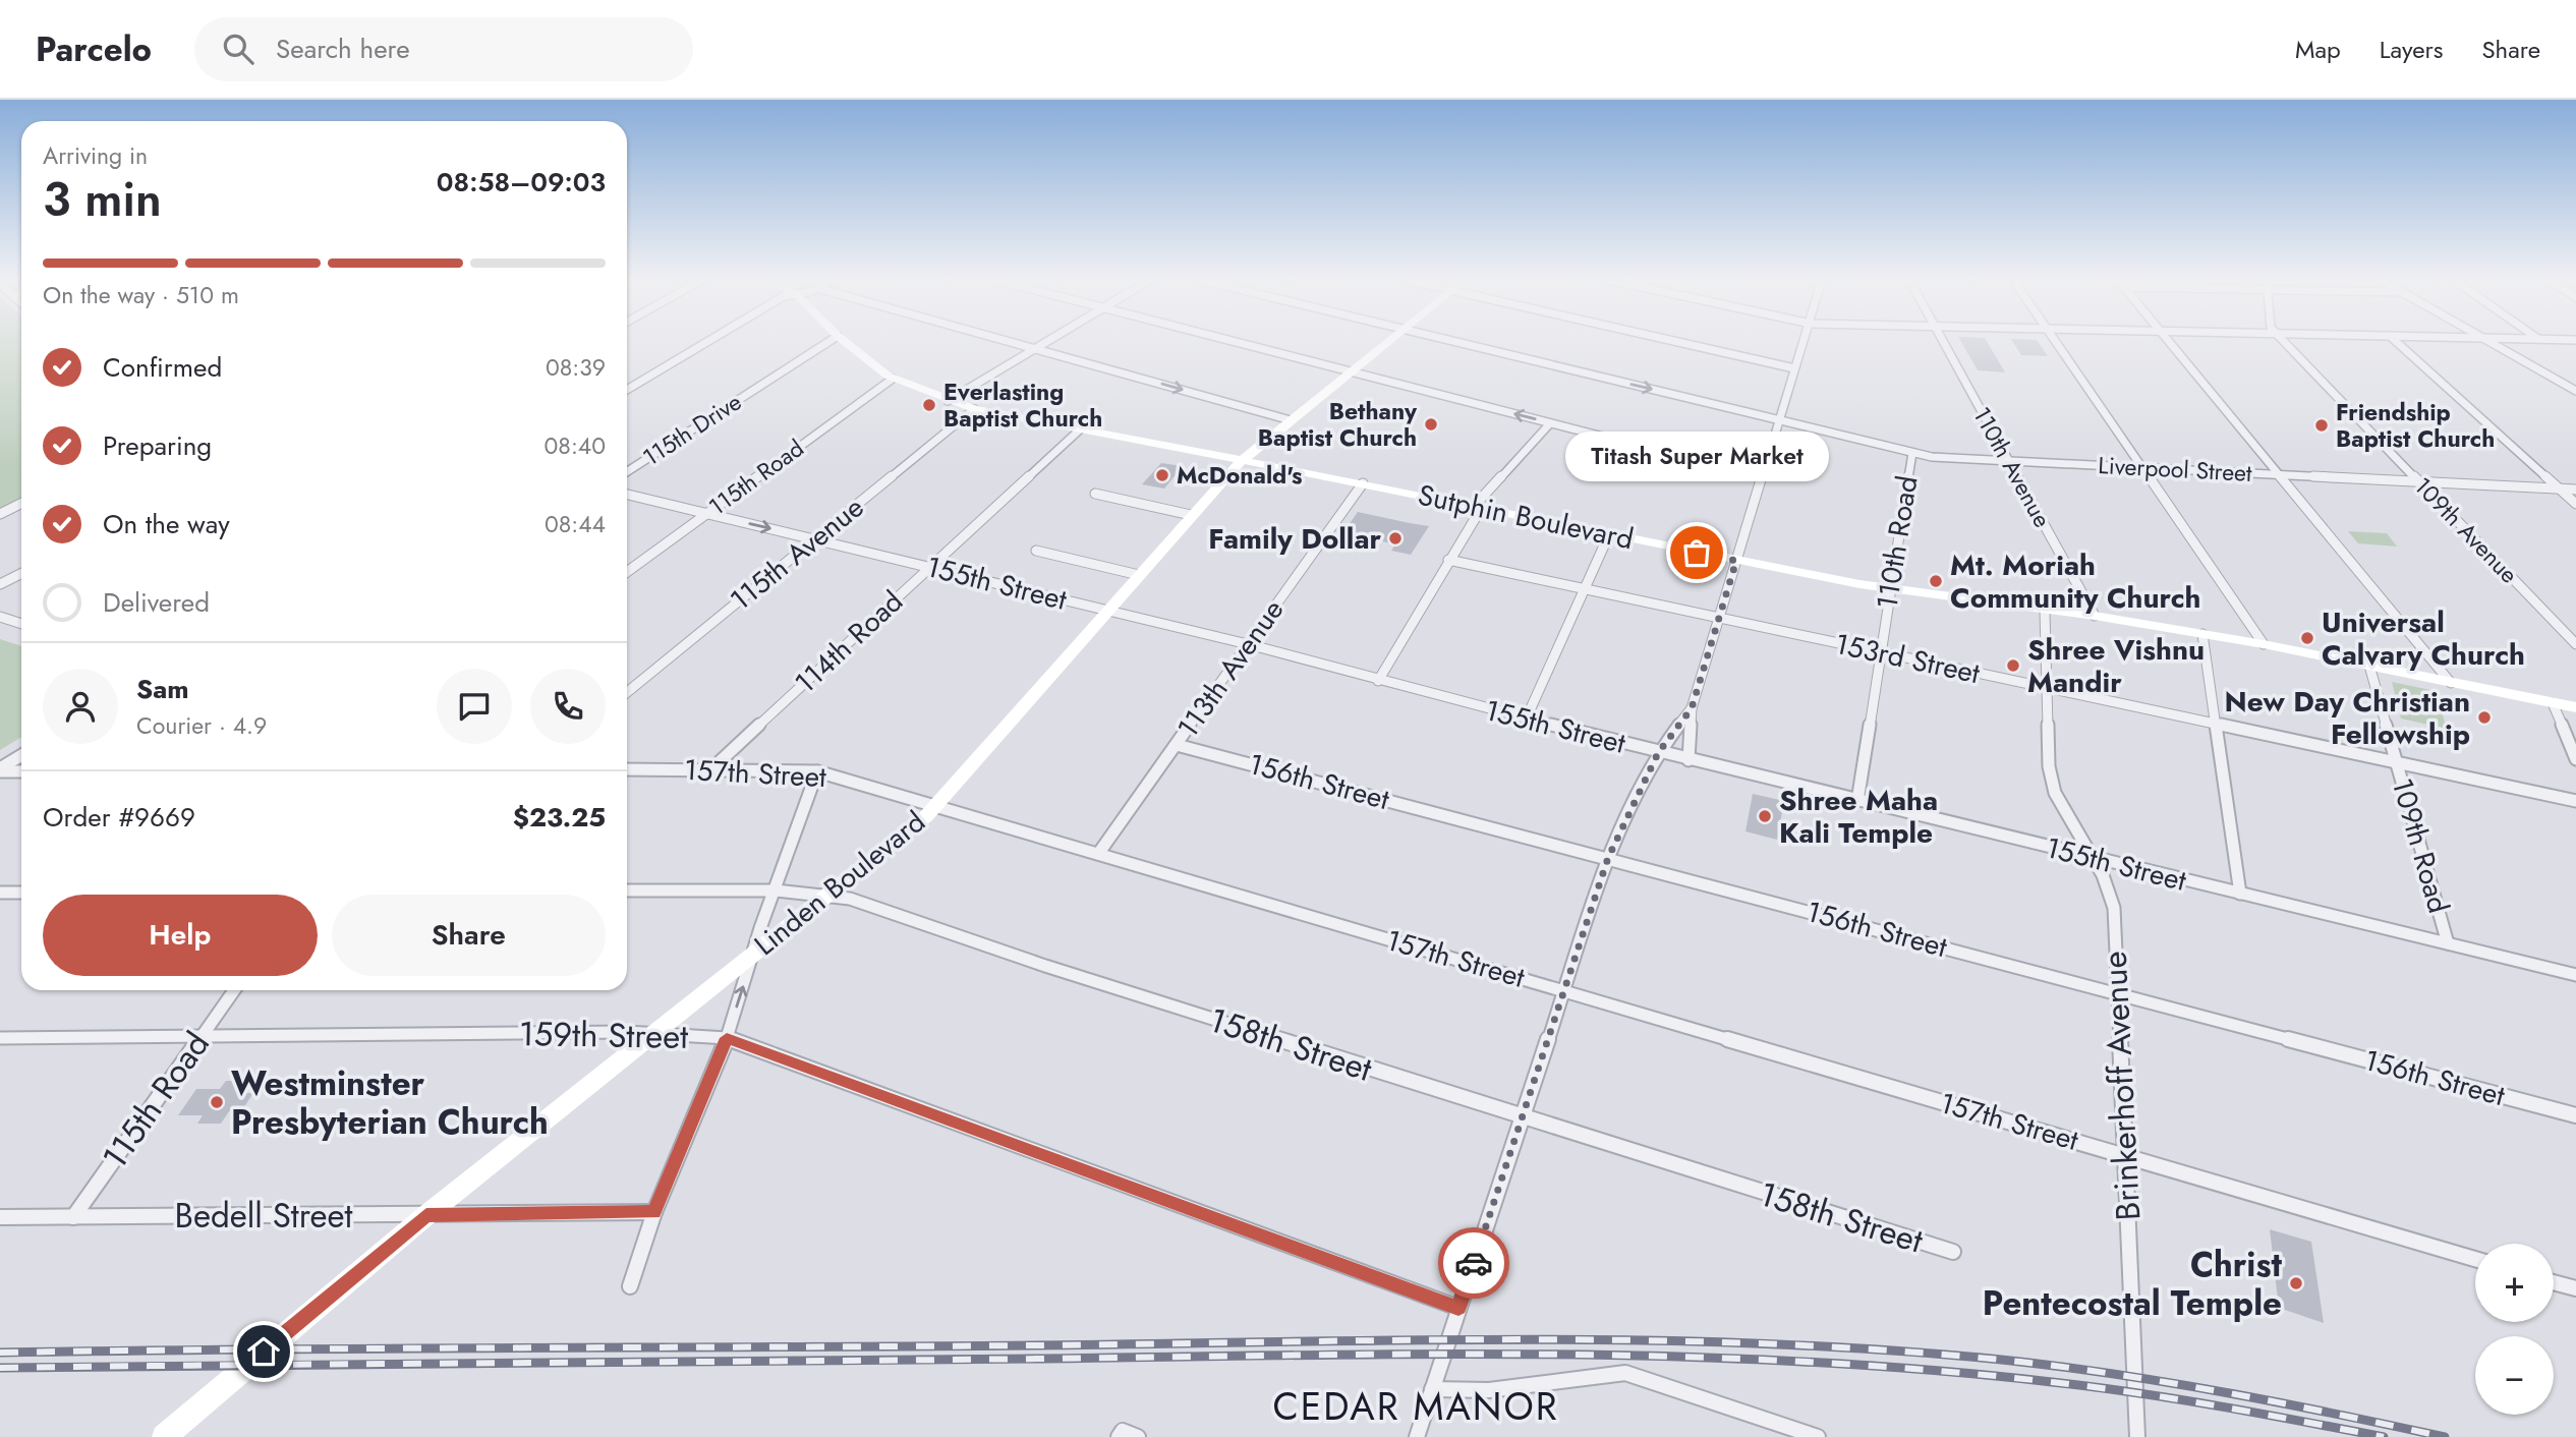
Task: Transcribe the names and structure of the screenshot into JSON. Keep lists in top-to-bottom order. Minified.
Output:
{"streets":{"main road":["Sutphin Boulevard","Linden Boulevard"],"street":["115th Drive","110th Avenue","Liverpool Street","115th Road","109th Avenue","110th Road","115th Avenue","155th Street","114th Road","153rd Street","113th Avenue","157th Street","156th Street","109th Road","159th Street","158th Street","Brinkerhoff Avenue","Bedell Street"]},"crossings":[["110th Avenue","Liverpool Street"],["110th Avenue","Sutphin Boulevard"],["Liverpool Street","109th Avenue"],["Liverpool Street","110th Road"],["115th Road","Sutphin Boulevard"],["115th Road","155th Street"],["115th Road","159th Street"],["115th Road","Bedell Street"],["Sutphin Boulevard","110th Road"],["Sutphin Boulevard","115th Avenue"],["Sutphin Boulevard","114th Road"],["Sutphin Boulevard","113th Avenue"],["Sutphin Boulevard","109th Road"],["Sutphin Boulevard","Linden Boulevard"],["110th Road","155th Street"],["110th Road","153rd Street"],["115th Avenue","155th Street"],["155th Street","114th Road"],["155th Street","113th Avenue"],["155th Street","109th Road"],["155th Street","Linden Boulevard"],["155th Street","Brinkerhoff Avenue"],["114th Road","157th Street"],["153rd Street","109th Road"],["153rd Street","Brinkerhoff Avenue"],["113th Avenue","157th Street"],["113th Avenue","156th Street"],["157th Street","Linden Boulevard"],["157th Street","Brinkerhoff Avenue"],["156th Street","Brinkerhoff Avenue"],["Linden Boulevard","159th Street"],["Linden Boulevard","158th Street"],["Linden Boulevard","Bedell Street"]],"districts":["CEDAR MANOR"],"places":["Everlasting Baptist Church","Bethany Baptist Church","Friendship Baptist Church","McDonald's","Family Dollar","Titash Super Market","Mt. Moriah Community Church","Universal Calvary Church","Shree Vishnu Mandir","New Day Christian Fellowship","Shree Maha Kali Temple","Westminster Presbyterian Church","Christ Pentecostal Temple"],"page":{"header":"Parcelo","search":"Search here","nav":["Map","Layers","Share"],"heading":["3 min","Arriving in","08:58–09:03"],"panel":["Sam","Courier · 4.9","Order #9669","$23.25"],"bar":"On the way · 510 m","list":[["Confirmed","08:39"],["Preparing","08:40"],["On the way","08:44"],"Delivered"],"bubble":"Titash Super Market","buttons":["Help","Share"],"map_buttons":["+","−"]}}
